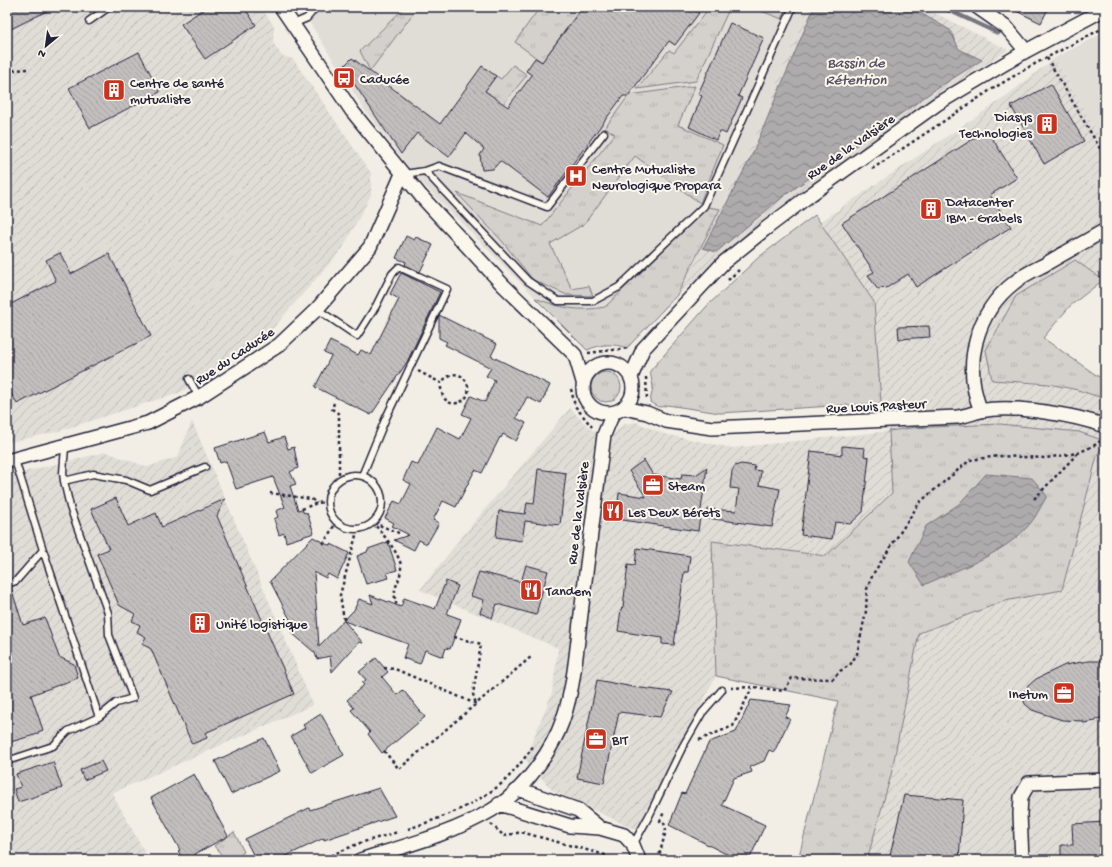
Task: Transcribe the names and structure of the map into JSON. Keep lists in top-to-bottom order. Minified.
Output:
{"streets":{"street":["Rue de la Valsière","Rue du Caducée","Rue Louis Pasteur"]},"crossings":[["Rue de la Valsière","Rue Louis Pasteur"]],"water":["Bassin de Rétention"],"places":{"bus stop":["Caducée"],"building":["Centre de santé mutualiste","Diasys Technologies","Datacenter IBM - Grabels","Unité logistique"],"hospital":["Centre Mutualiste Neurologique Propara"],"office":["Steam","Inetum","BIT"],"restaurant":["Les Deux Bérets","Tandem"]},"north":"bottom left"}
